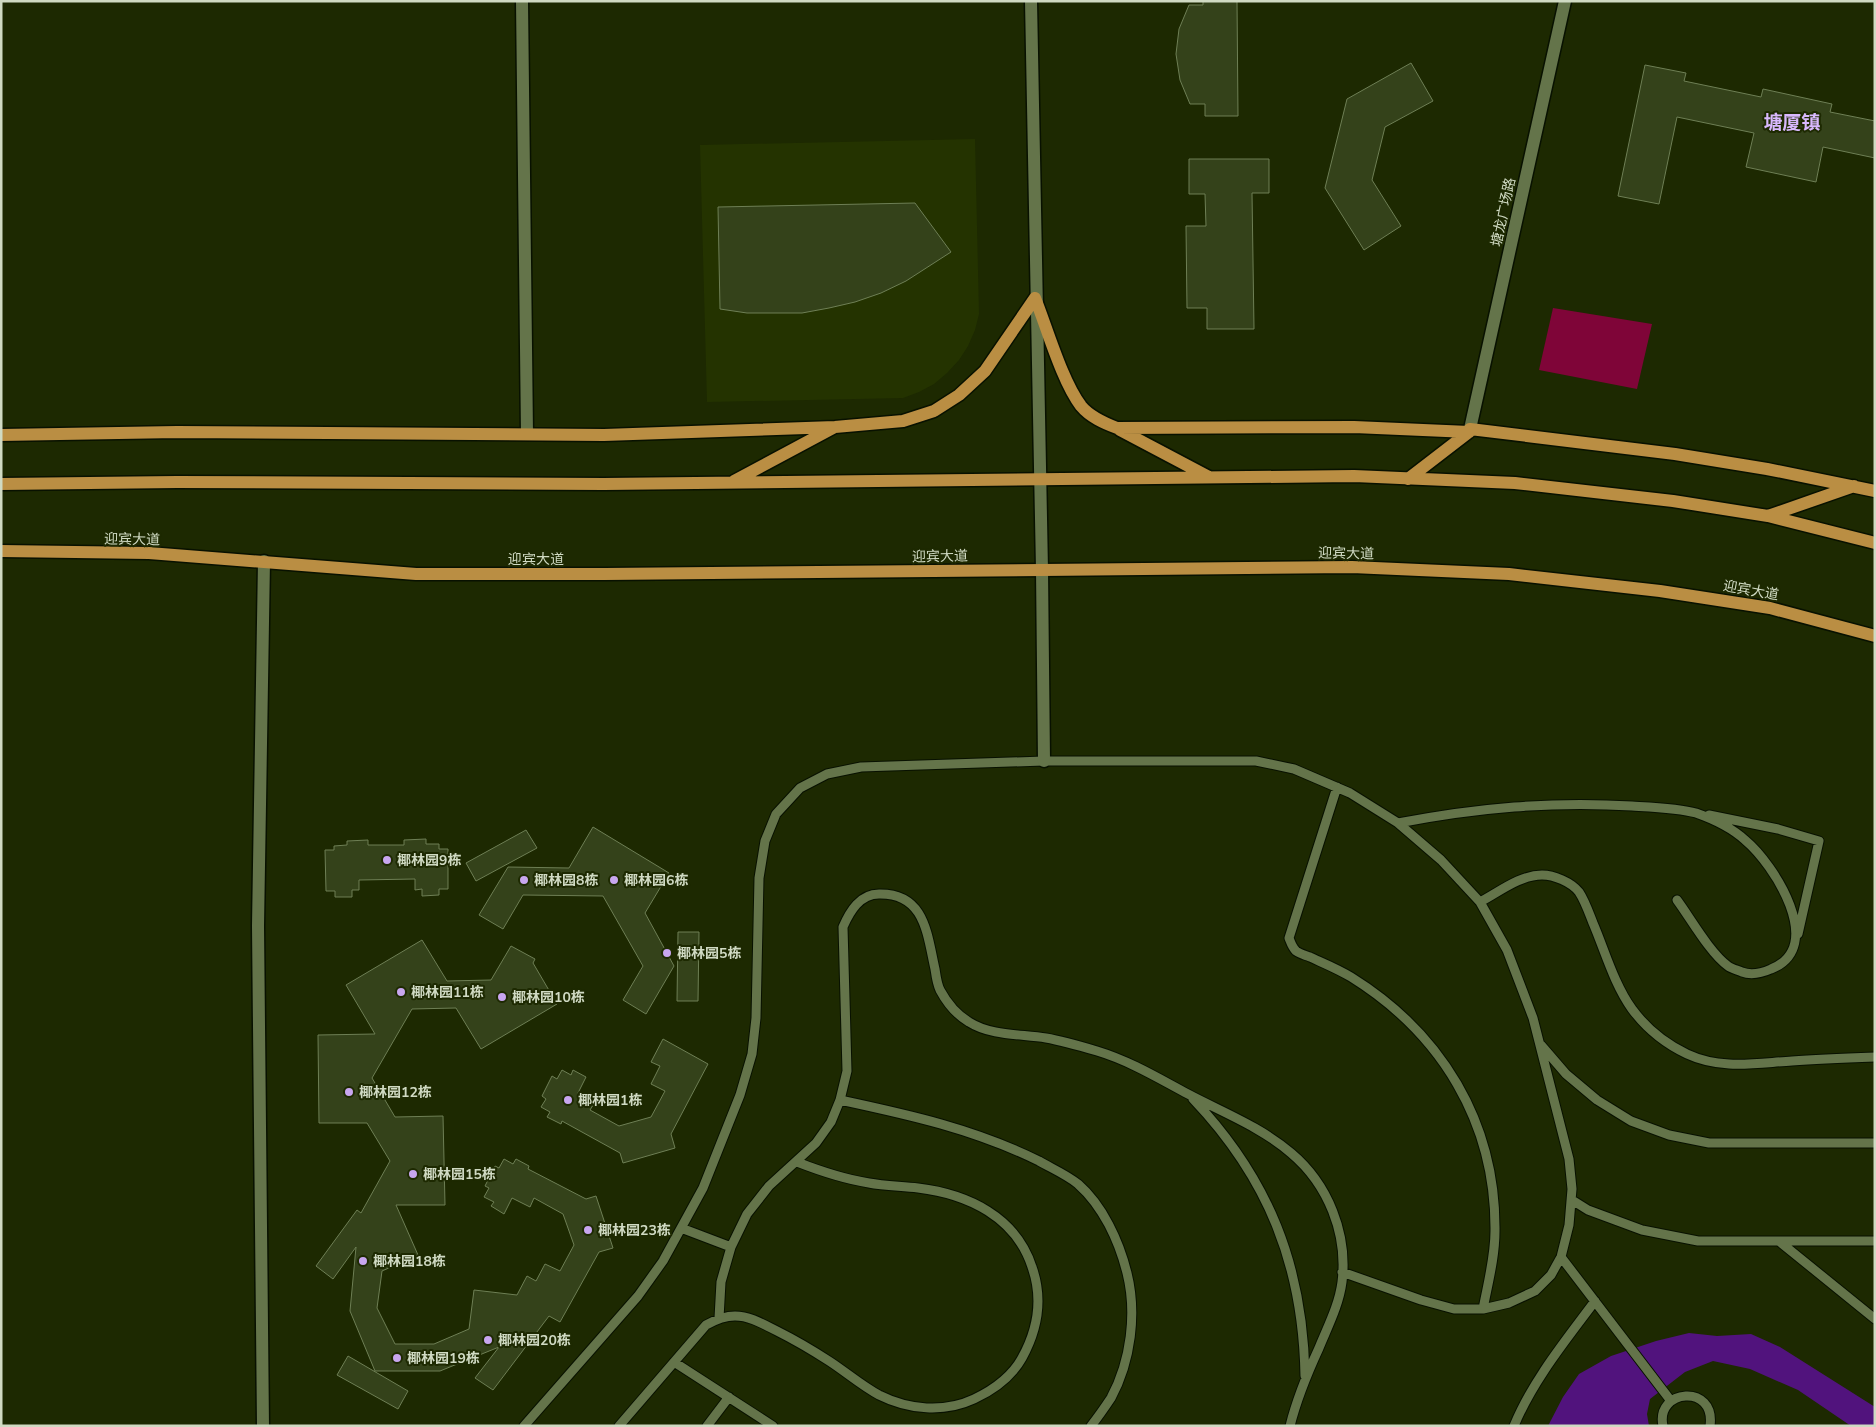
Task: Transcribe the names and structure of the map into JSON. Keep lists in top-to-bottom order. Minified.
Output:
{"streets":{"main road":["迎宾大道"],"street":["塘龙广场路"]},"districts":["塘厦镇"],"places":["椰林园9栋","椰林园8栋","椰林园6栋","椰林园5栋","椰林园11栋","椰林园10栋","椰林园12栋","椰林园1栋","椰林园15栋","椰林园23栋","椰林园18栋","椰林园20栋","椰林园19栋"]}
